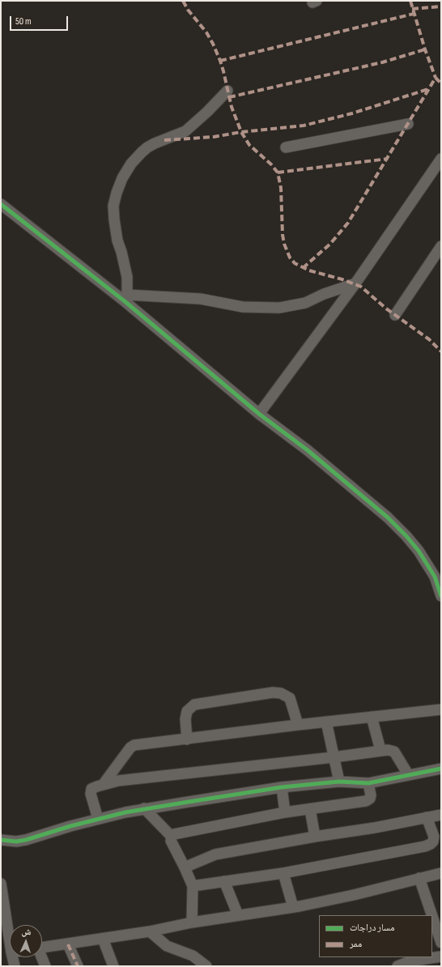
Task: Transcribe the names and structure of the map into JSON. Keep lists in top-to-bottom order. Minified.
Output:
{"legend":["مسار دراجات","ممر"],"scale_bar":"50 m","north":"top"}
